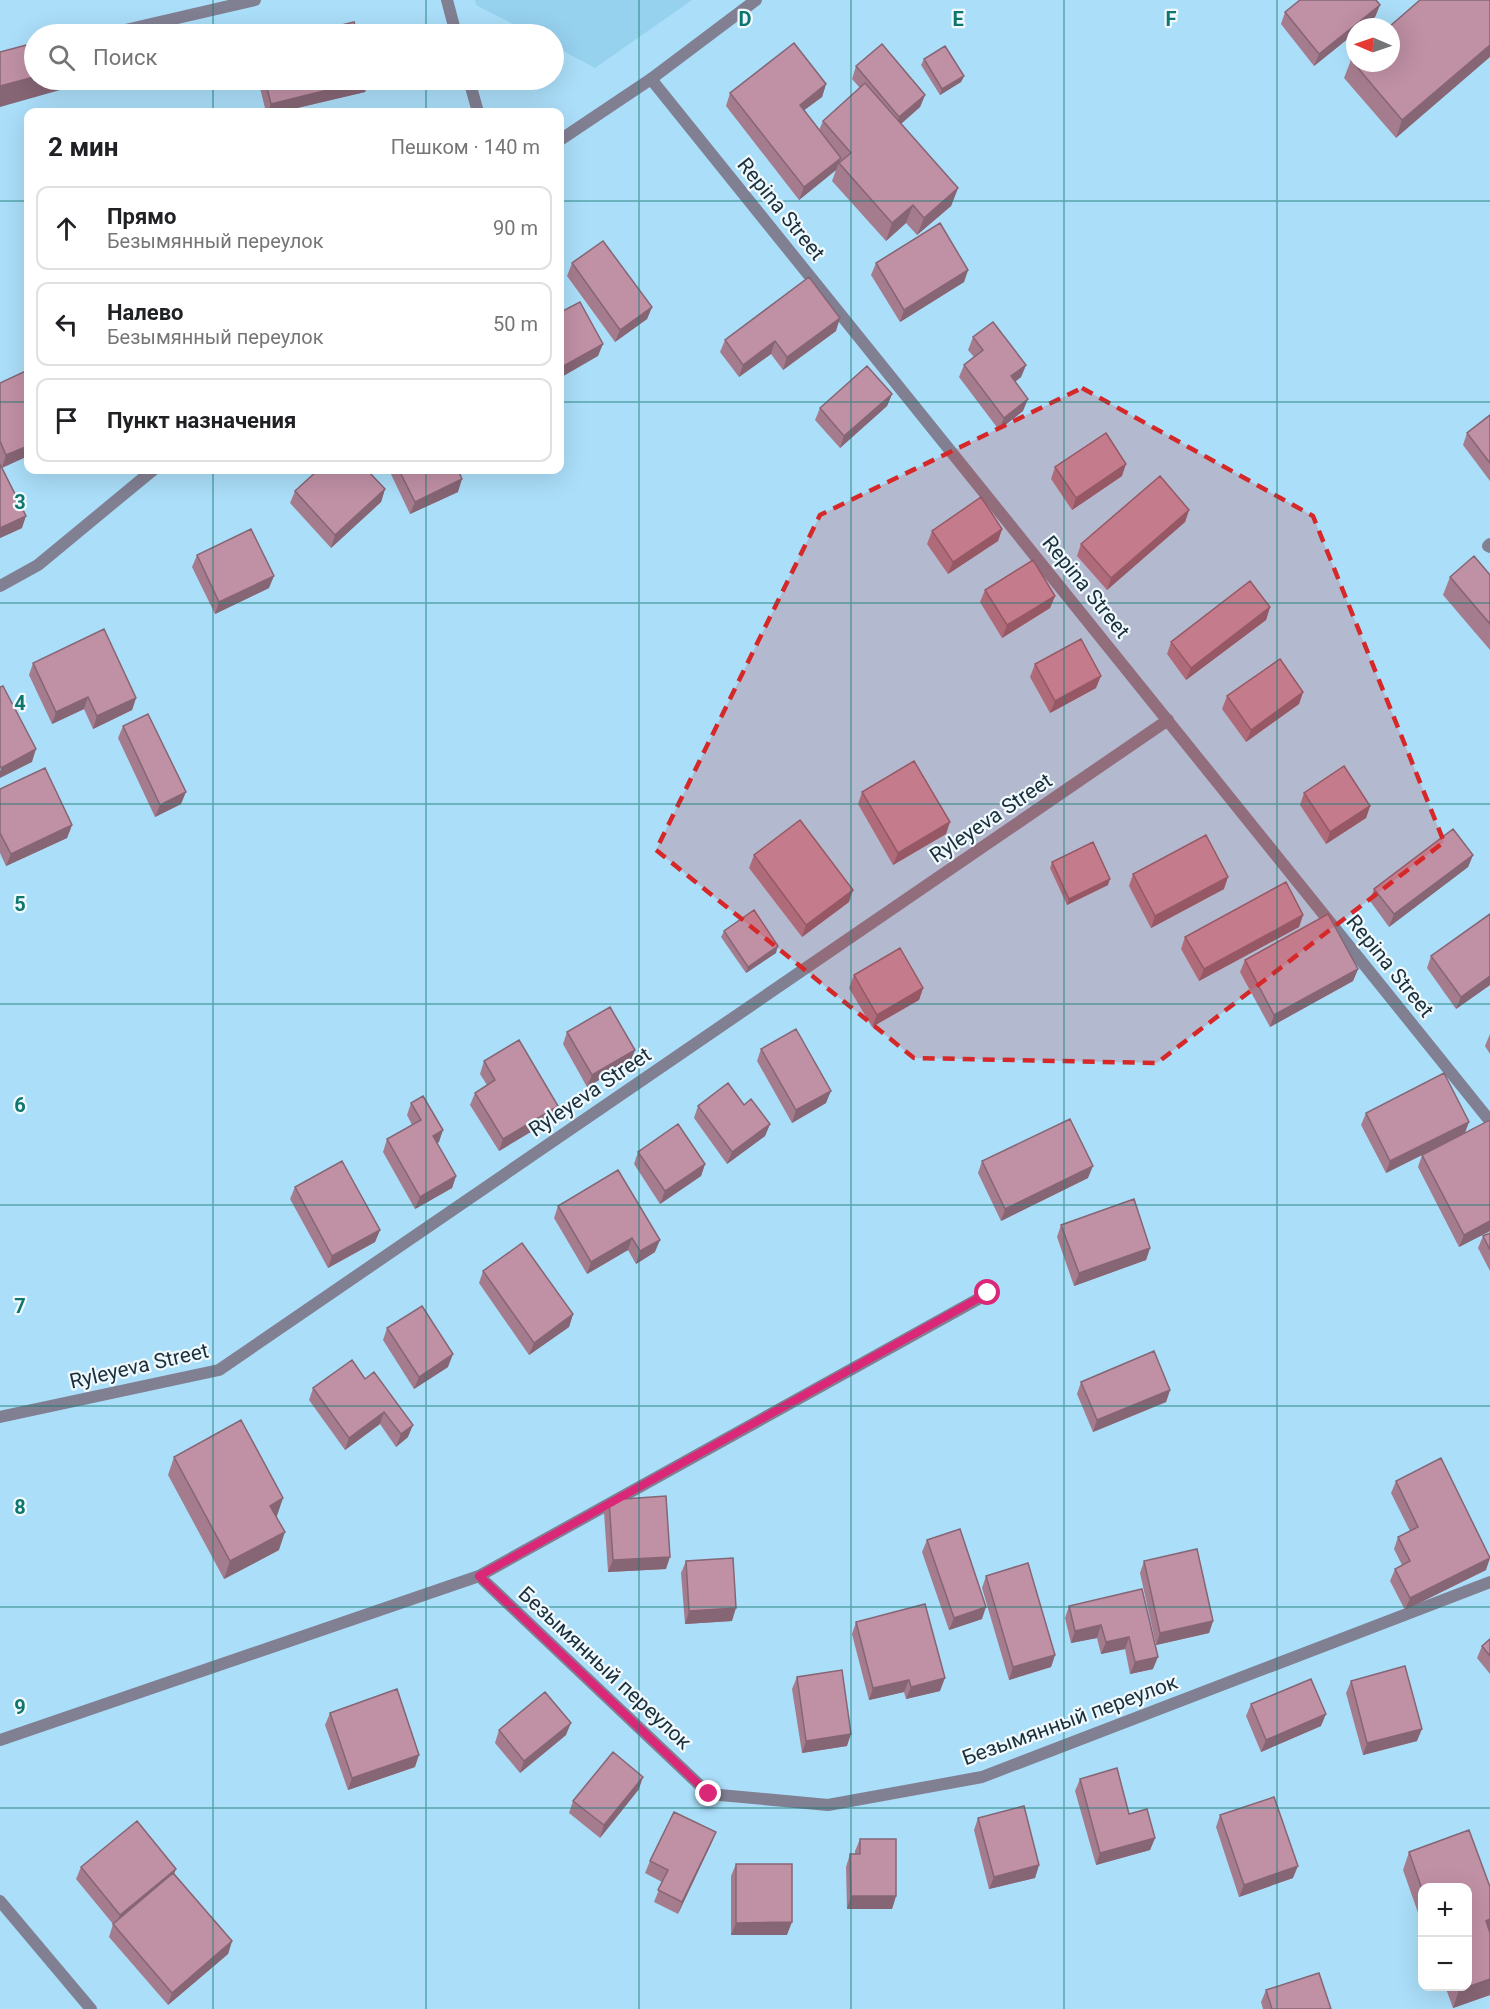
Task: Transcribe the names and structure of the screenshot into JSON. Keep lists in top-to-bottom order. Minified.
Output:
{"streets":{"street":["Repina Street","Ryleyeva Street","Безымянный переулок"]},"crossings":[["Repina Street","Ryleyeva Street"]],"north":"left","page":{"search":"Поиск","heading":["2 мин","Пешком · 140 m"],"list":[["Прямо","Безымянный переулок","90 m"],["Налево","Безымянный переулок","50 m"],"Пункт назначения"],"map_buttons":["+","−"]},"grid":{"columns":["D","E","F"],"rows":["3","4","5","6","7","8","9"]}}
